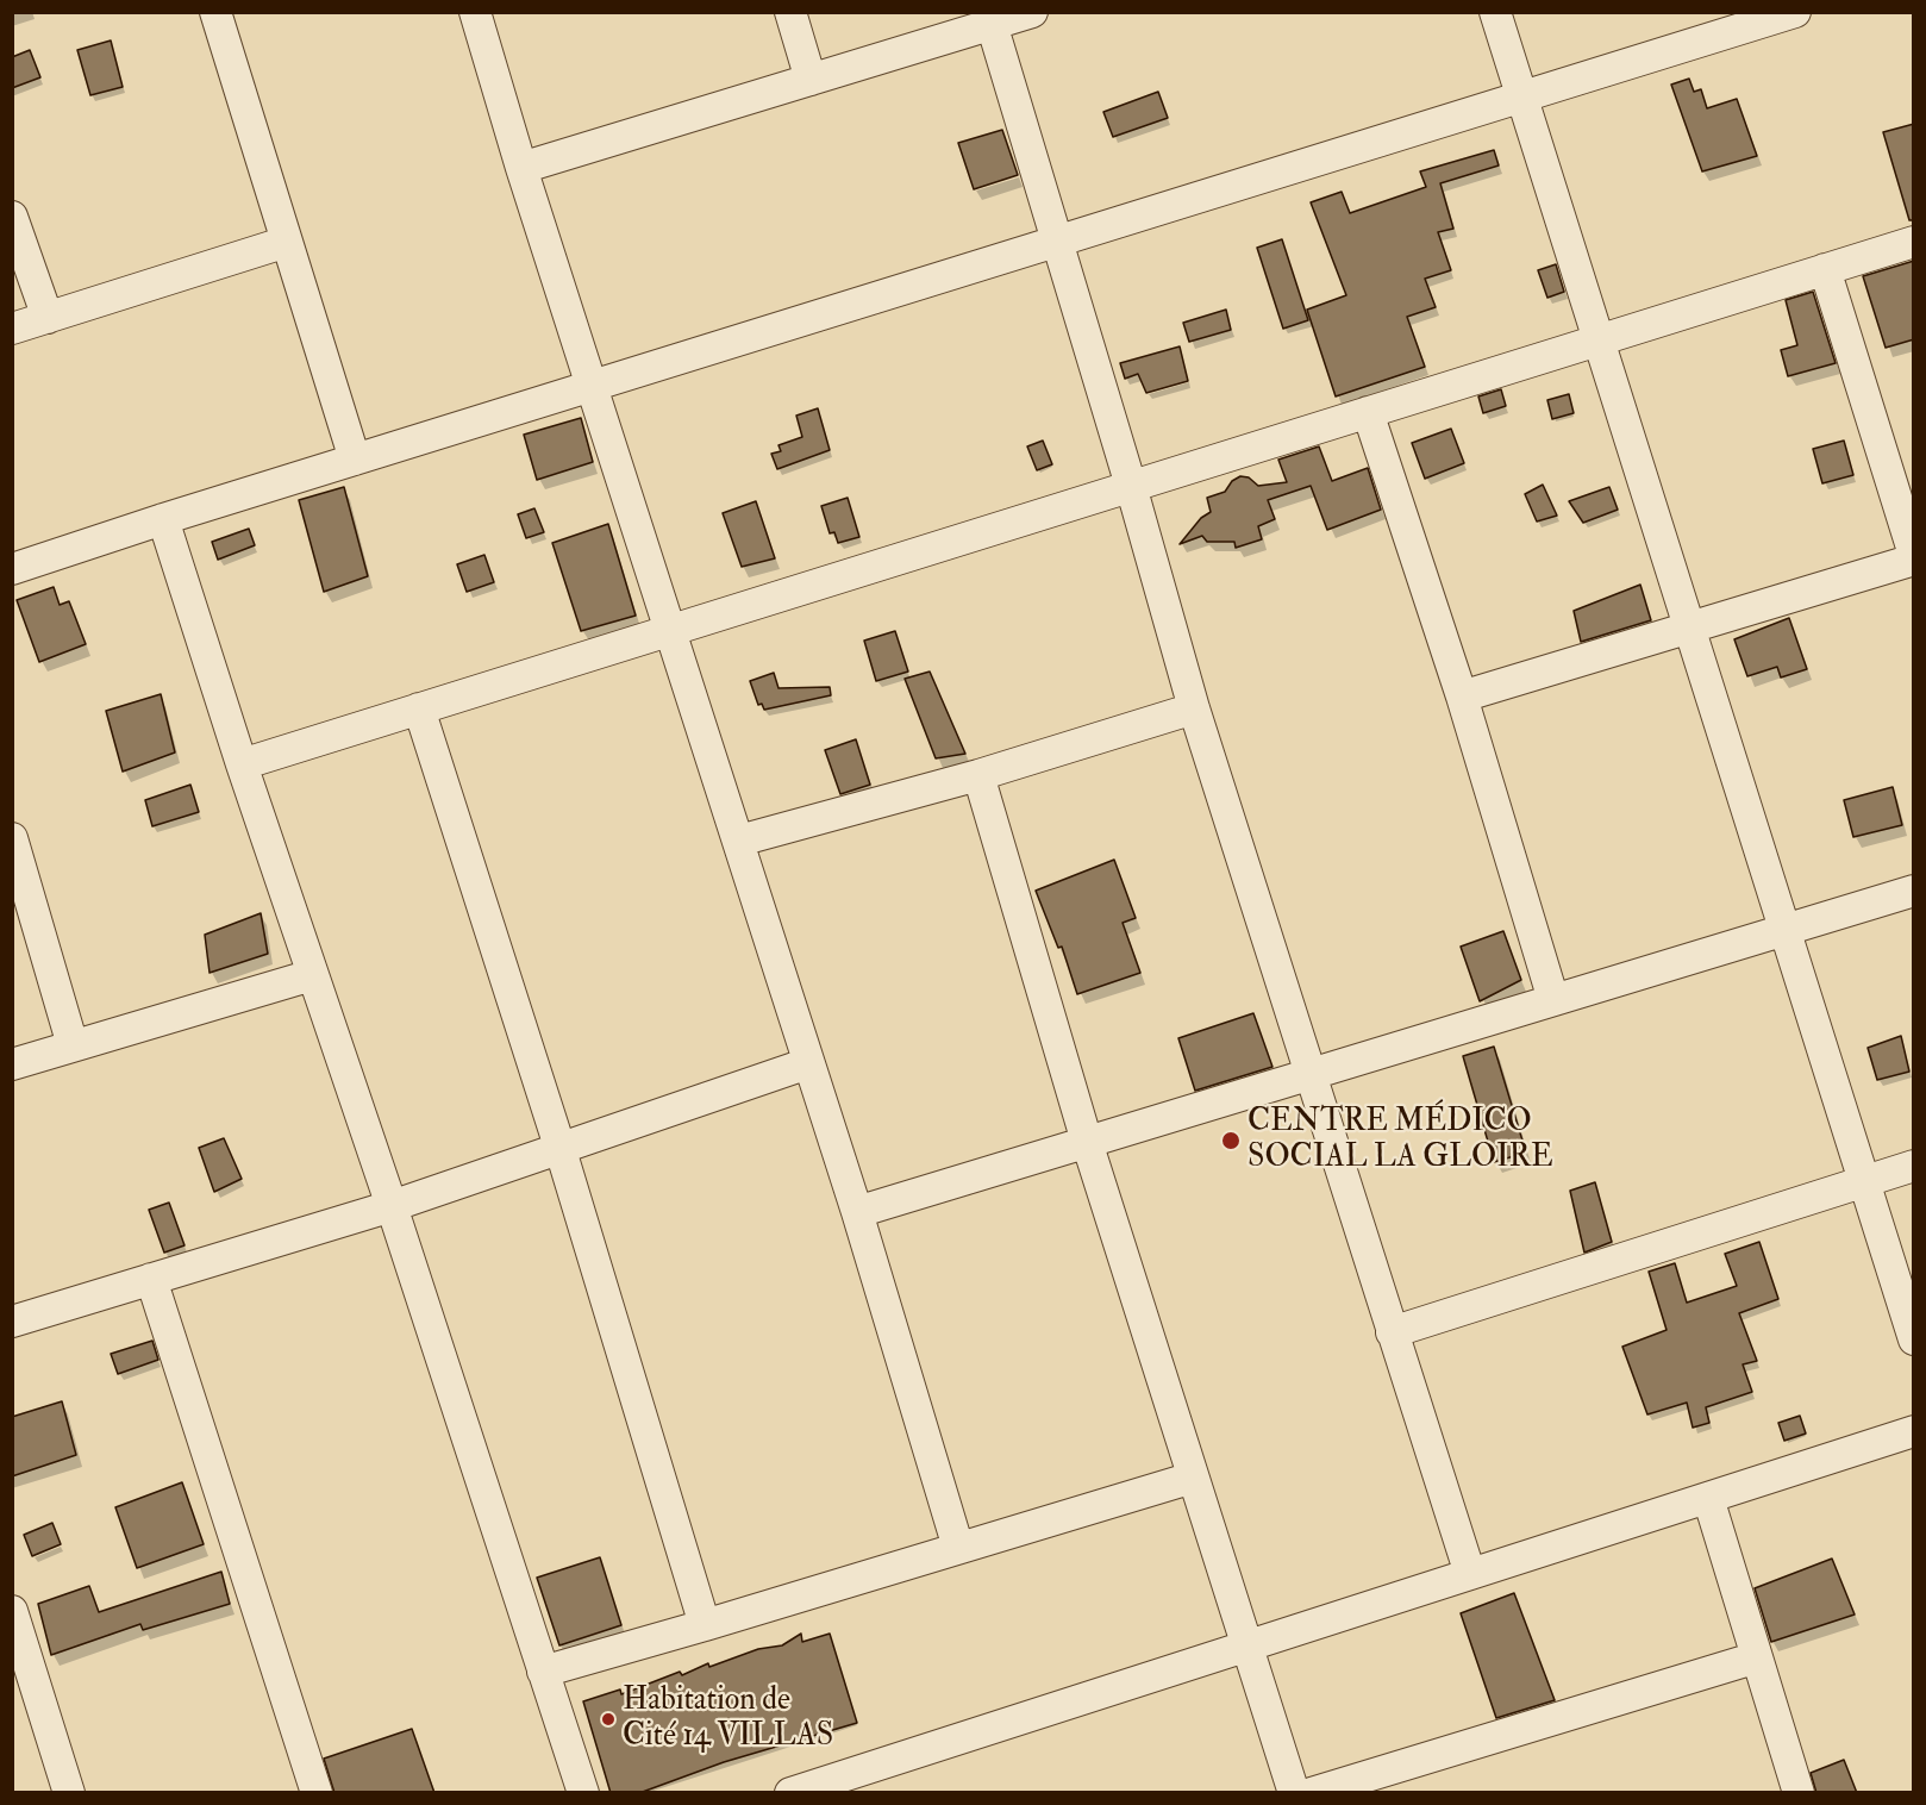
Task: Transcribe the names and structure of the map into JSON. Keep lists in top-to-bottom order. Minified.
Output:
{"places":["CENTRE MÉDICO SOCIAL LA GLOIRE","Habitation de Cité 14 VILLAS"]}
